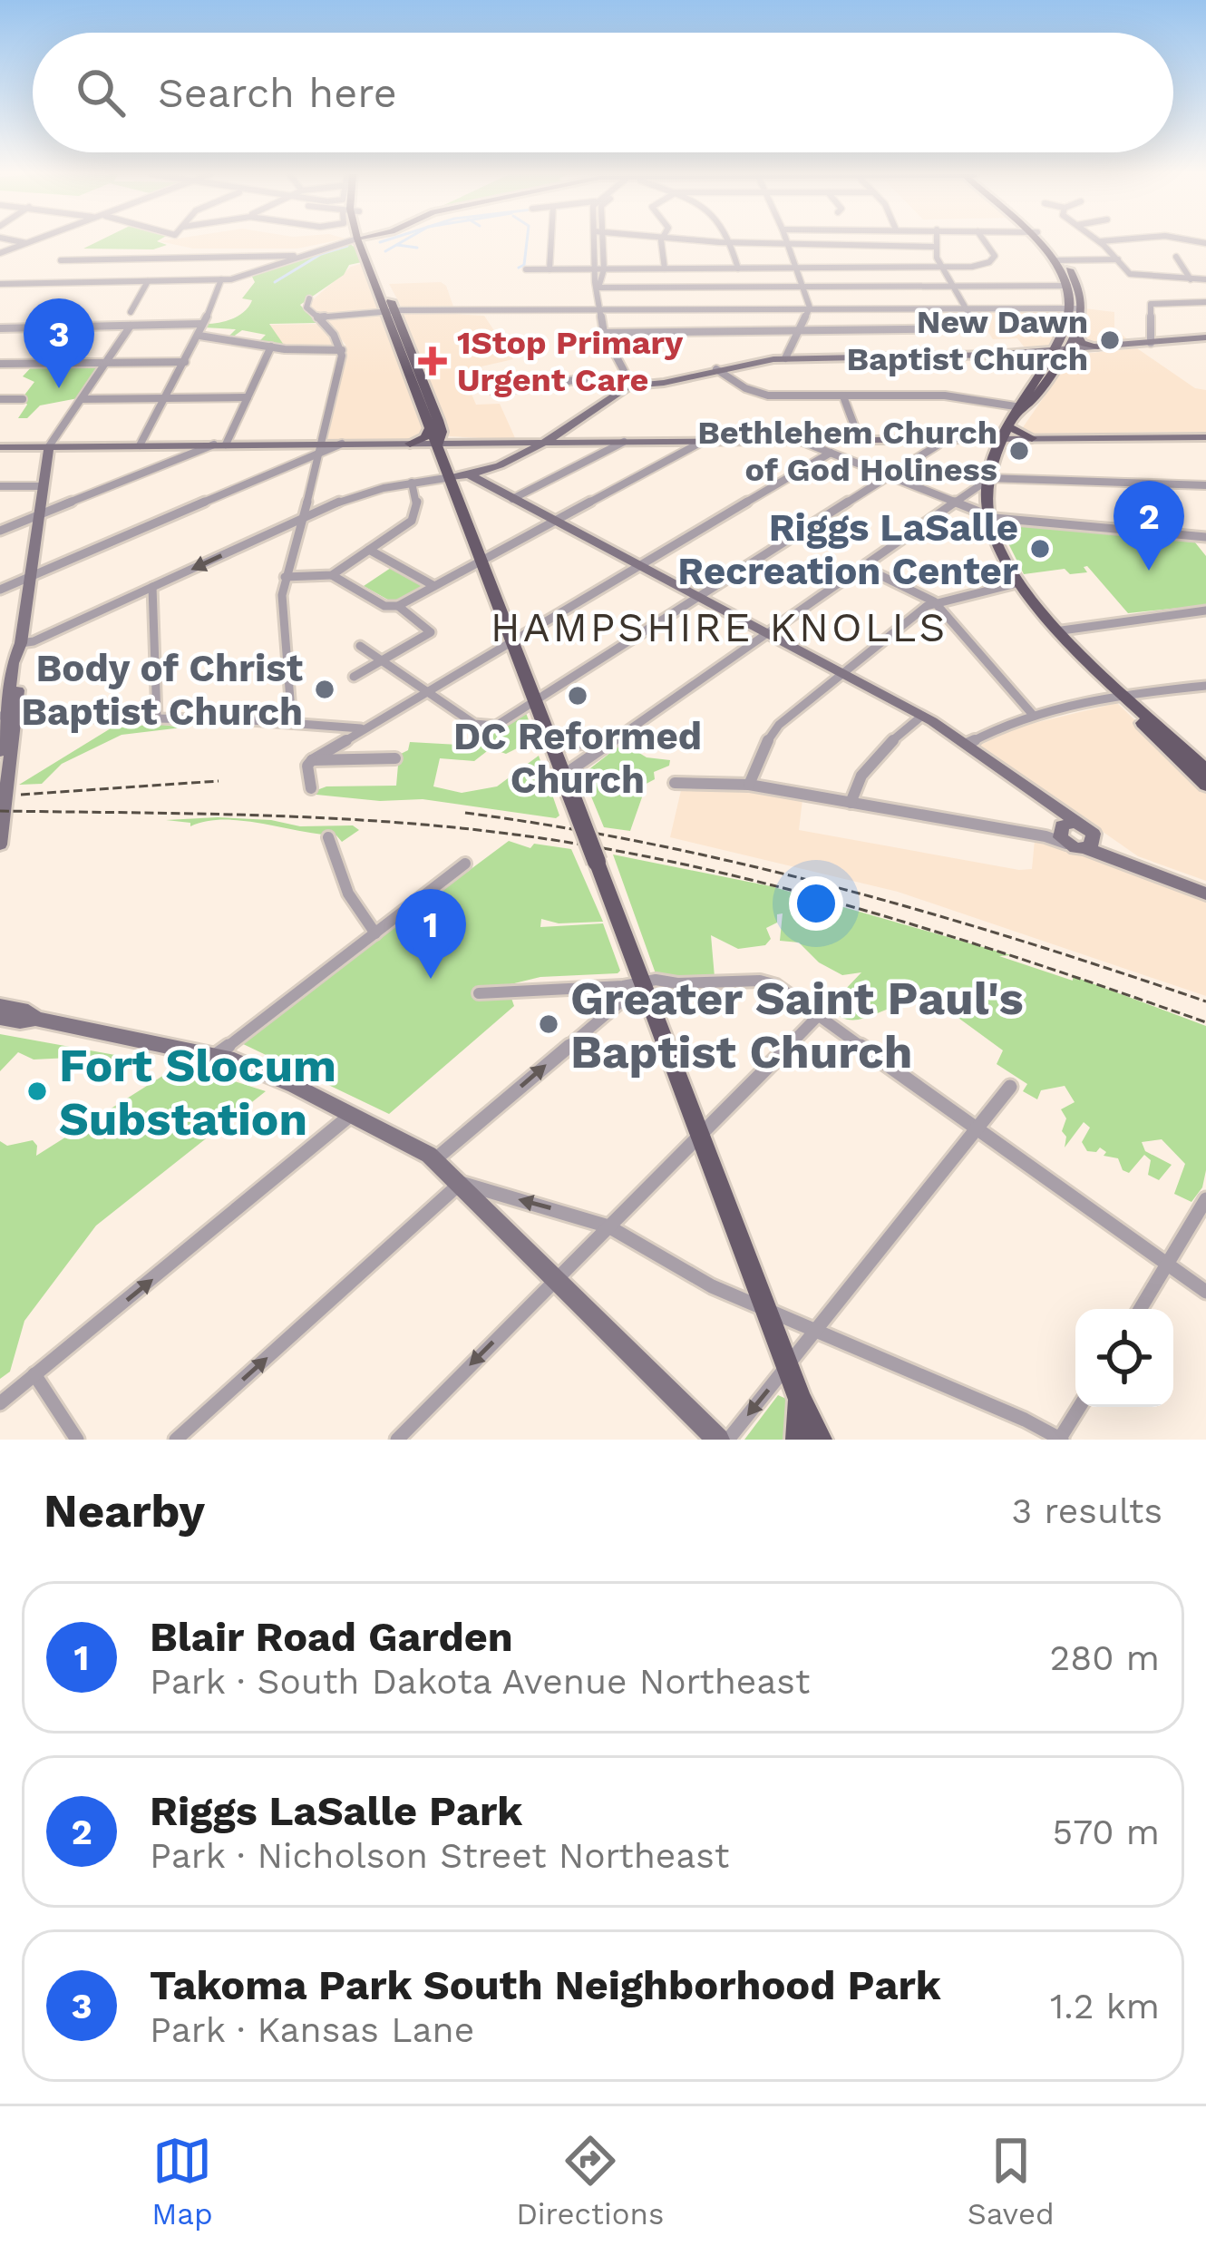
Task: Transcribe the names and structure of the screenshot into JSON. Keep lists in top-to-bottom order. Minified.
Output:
{"districts":["HAMPSHIRE KNOLLS"],"places":{"other":["New Dawn Baptist Church","Bethlehem Church of God Holiness","Riggs LaSalle Recreation Center","Body of Christ Baptist Church","DC Reformed Church","Greater Saint Paul's Baptist Church","Fort Slocum Substation"],"health":["1Stop Primary Urgent Care"]},"page":{"search":"Search here","pins":["3","2","1"],"heading":["Nearby","3 results"],"list":[{"mark":"1","name":"Blair Road Garden","note":"Park · South Dakota Avenue Northeast","value":"280 m"},{"mark":"2","name":"Riggs LaSalle Park","note":"Park · Nicholson Street Northeast","value":"570 m"},{"mark":"3","name":"Takoma Park South Neighborhood Park","note":"Park · Kansas Lane","value":"1.2 km"}],"nav":["Map","Directions","Saved"]}}
